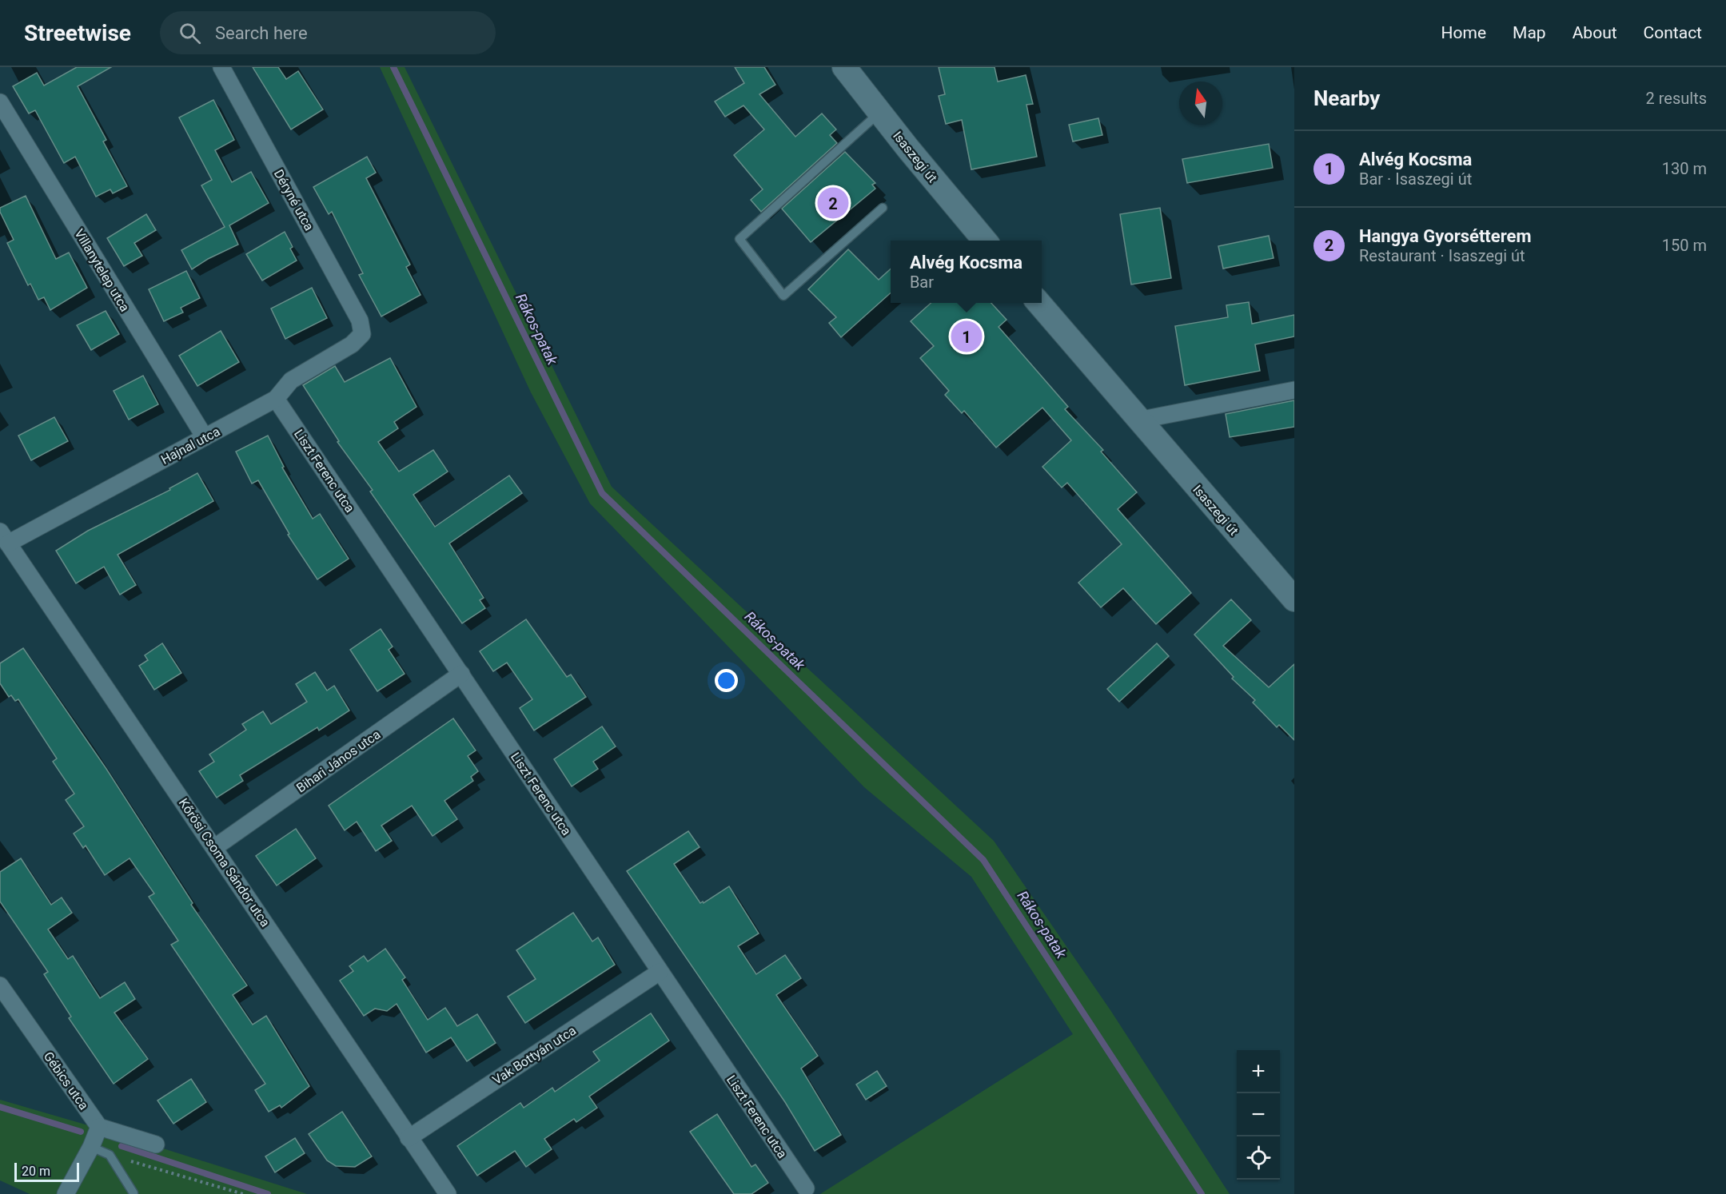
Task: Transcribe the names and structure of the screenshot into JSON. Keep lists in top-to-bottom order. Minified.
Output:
{"streets":{"main road":["Isaszegi út"],"street":["Déryné utca","Villanytelep utca","Hajnal utca","Liszt Ferenc utca","Bihari János utca","Kőrösi Csoma Sándor utca","Vak Bottyán utca","Gébics utca"]},"crossings":[["Déryné utca","Hajnal utca"],["Villanytelep utca","Hajnal utca"],["Hajnal utca","Liszt Ferenc utca"],["Hajnal utca","Kőrösi Csoma Sándor utca"],["Liszt Ferenc utca","Bihari János utca"],["Liszt Ferenc utca","Vak Bottyán utca"],["Bihari János utca","Kőrösi Csoma Sándor utca"],["Kőrösi Csoma Sándor utca","Vak Bottyán utca"]],"water":["Rákos-patak"],"scale_bar":"20 m","north":"top","page":{"header":"Streetwise","search":"Search here","nav":["Home","Map","About","Contact"],"heading":["Nearby","2 results"],"list":[{"mark":"1","name":"Alvég Kocsma","note":"Bar · Isaszegi út","value":"130 m"},{"mark":"2","name":"Hangya Gyorsétterem","note":"Restaurant · Isaszegi út","value":"150 m"}],"pins":["2","1"],"popup":["Alvég Kocsma","Bar"],"map_buttons":["+","−"],"scale":"20 m"}}
